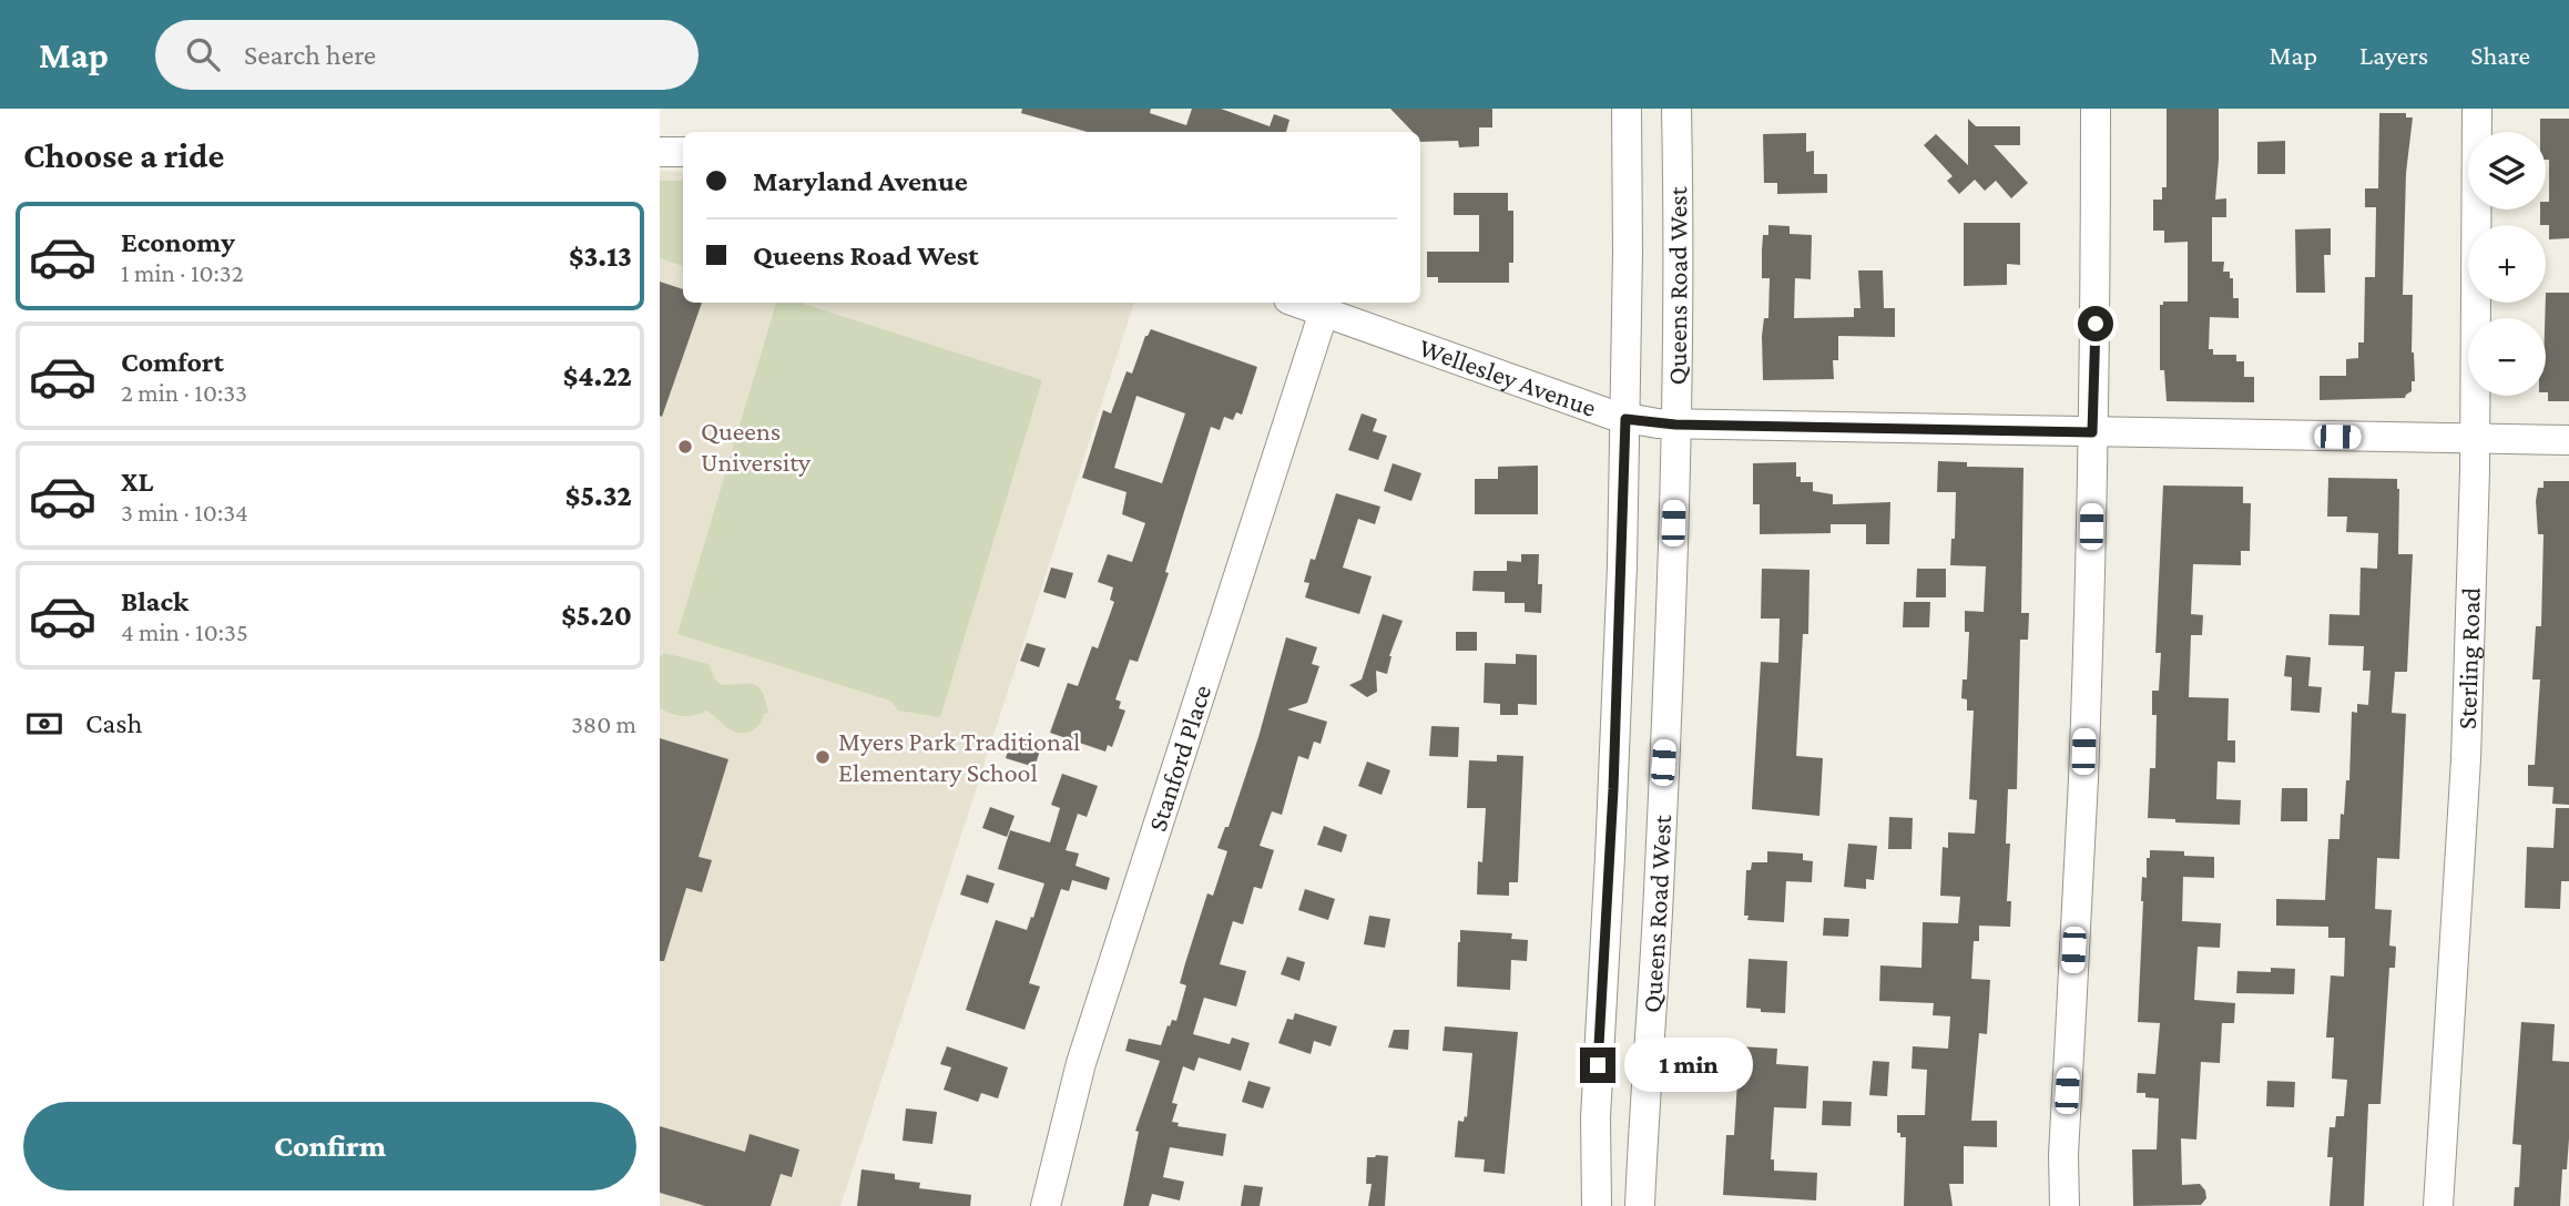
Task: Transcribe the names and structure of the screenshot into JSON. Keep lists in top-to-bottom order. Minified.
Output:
{"streets":{"street":["Queens Road West","Wellesley Avenue","Sterling Road","Stanford Place"]},"crossings":[["Queens Road West","Wellesley Avenue"],["Wellesley Avenue","Sterling Road"],["Wellesley Avenue","Stanford Place"]],"places":["Queens University","Myers Park Traditional Elementary School"],"page":{"header":"Map","search":"Search here","nav":["Map","Layers","Share"],"heading":"Choose a ride","map_buttons":["+","−"],"banner":["Maryland Avenue","Queens Road West"],"list":[{"name":"Economy","note":"1 min · 10:32","value":"$3.13"},{"name":"Comfort","note":"2 min · 10:33","value":"$4.22"},{"name":"XL","note":"3 min · 10:34","value":"$5.32"},{"name":"Black","note":"4 min · 10:35","value":"$5.20"}],"pay":["Cash","380 m"],"bubble":"1 min","buttons":"Confirm"}}
